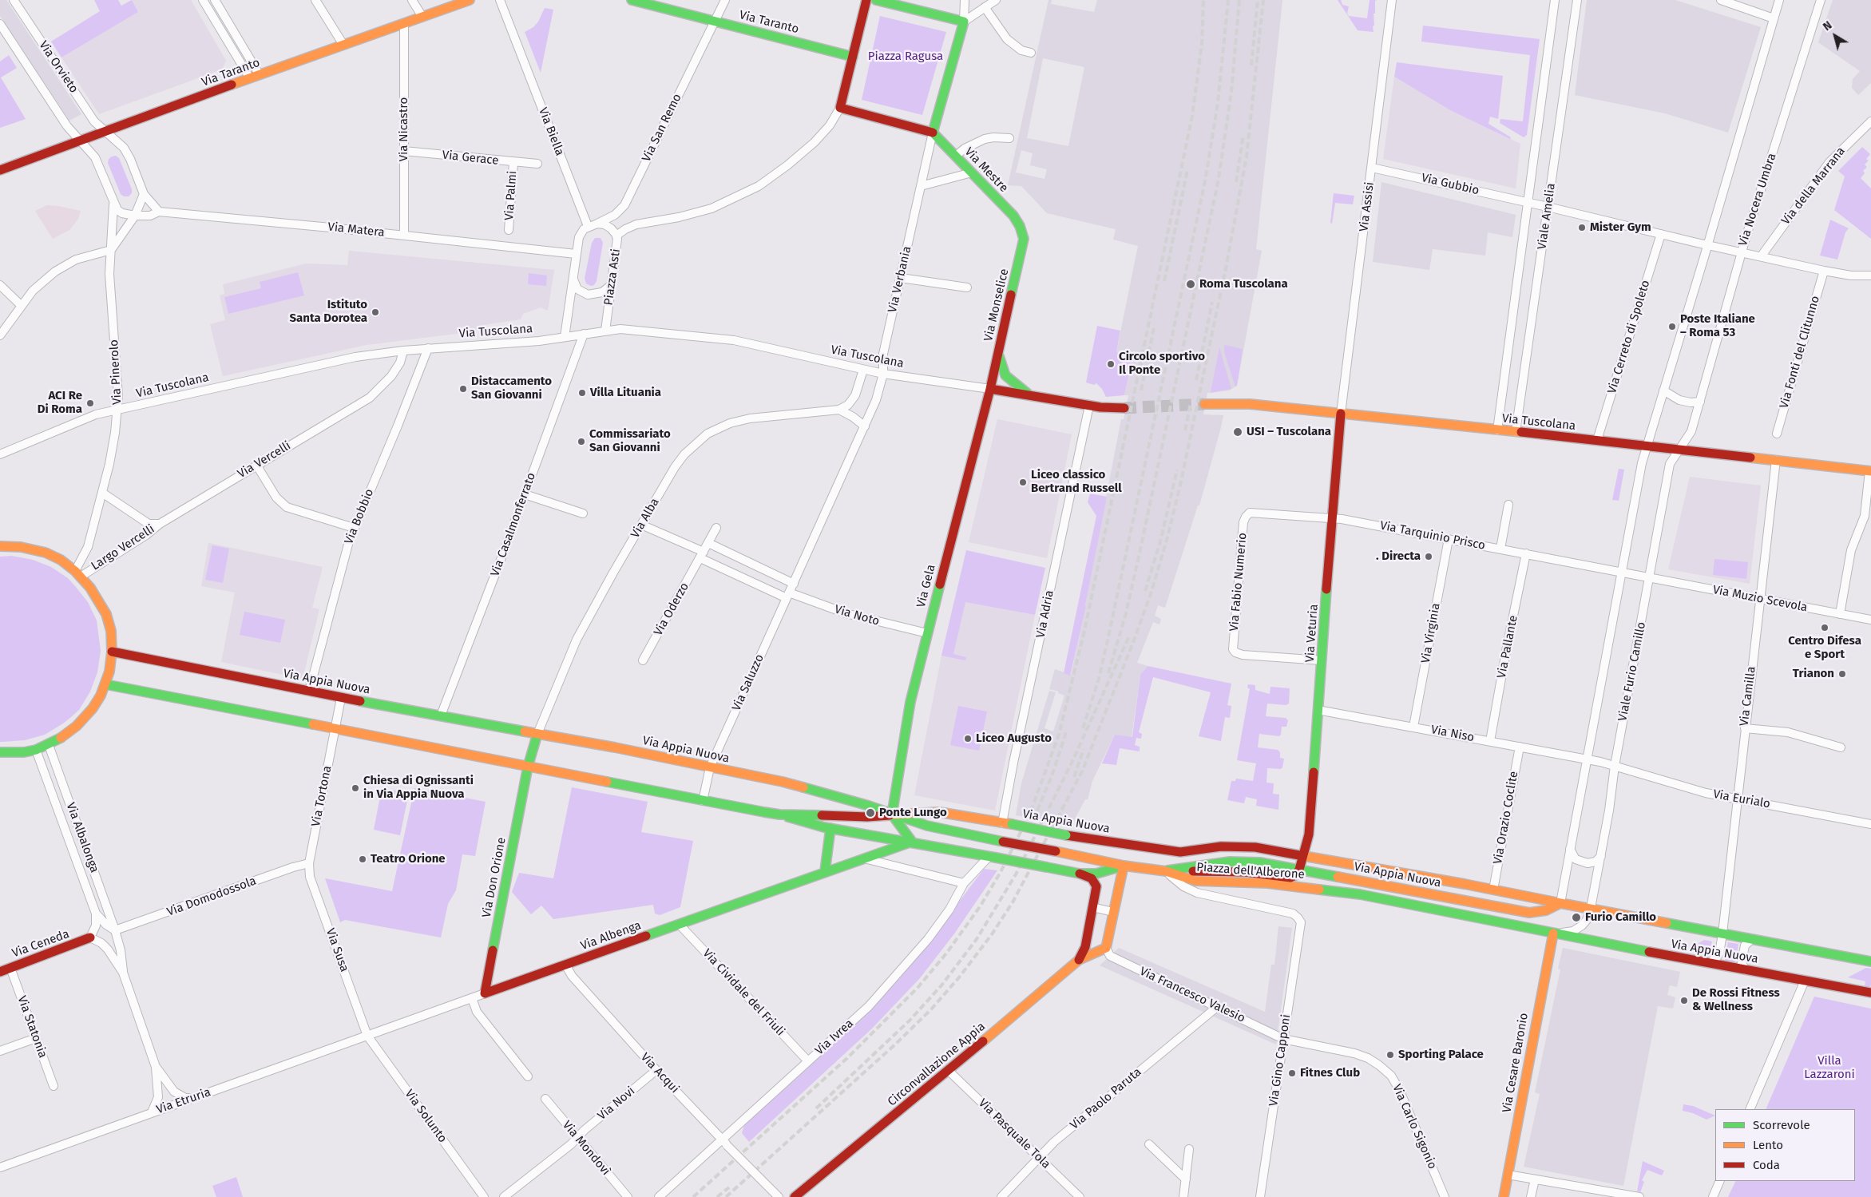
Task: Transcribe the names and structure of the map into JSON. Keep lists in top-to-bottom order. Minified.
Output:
{"streets":{"main road":["Via Taranto","Via Mestre","Via Monselice","Via Tuscolana","Via Gela","Via Veturia","Via Appia Nuova","Piazza dell'Alberone","Via Don Orione","Via Albenga","Via Ceneda","Via Cesare Baronio","Circonvallazione Appia"],"street":["Via Orvieto","Via San Remo","Via Nicastro","Via Biella","Via Gerace","Via Gubbio","Via della Marrana","Via Palmi","Via Nocera Umbra","Via Assisi","Viale Amelia","Via Matera","Piazza Asti","Via Verbania","Via Cerreto di Spoleto","Via Fonti del Clitunno","Via Pinerolo","Via Vercelli","Via Bobbio","Via Alba","Via Casalmonferrato","Via Tarquinio Prisco","Largo Vercelli","Via Fabio Numerio","Via Muzio Scevola","Via Oderzo","Via Adria","Via Noto","Via Virginia","Via Pallante","Viale Furio Camillo","Via Saluzzo","Via Camilla","Via Niso","Via Tortona","Via Eurialo","Via Orazio Coclite","Via Albalonga","Via Domodossola","Via Susa","Via Cividale del Friuli","Via Francesco Valesio","Via Statonia","Via Ivrea","Via Gino Capponi","Via Acqui","Via Paolo Paruta","Via Etruria","Via Novi","Via Solunto","Via Carlo Sigonio","Via Pasquale Tola","Via Mondovì"]},"crossings":[["Via Taranto","Via Orvieto"],["Via Taranto","Via San Remo"],["Via Taranto","Via Nicastro"],["Via Orvieto","Via Pinerolo"],["Via San Remo","Via Biella"],["Via San Remo","Via Matera"],["Via San Remo","Piazza Asti"],["Via Nicastro","Via Gerace"],["Via Nicastro","Via Matera"],["Via Biella","Via Matera"],["Via Biella","Piazza Asti"],["Via Gerace","Via Palmi"],["Via Mestre","Via Verbania"],["Via Mestre","Via Monselice"],["Via Gubbio","Via Assisi"],["Via Gubbio","Viale Amelia"],["Via Nocera Umbra","Via Tuscolana"],["Via Nocera Umbra","Viale Furio Camillo"],["Via Assisi","Via Tuscolana"],["Via Assisi","Via Veturia"],["Viale Amelia","Via Tuscolana"],["Via Matera","Piazza Asti"],["Piazza Asti","Via Tuscolana"],["Via Verbania","Via Tuscolana"],["Via Monselice","Via Tuscolana"],["Via Monselice","Via Gela"],["Via Tuscolana","Via Cerreto di Spoleto"],["Via Tuscolana","Via Pinerolo"],["Via Tuscolana","Via Vercelli"],["Via Tuscolana","Via Bobbio"],["Via Tuscolana","Via Gela"],["Via Tuscolana","Via Adria"],["Via Tuscolana","Via Veturia"],["Via Tuscolana","Viale Furio Camillo"],["Via Tuscolana","Via Camilla"],["Via Pinerolo","Largo Vercelli"],["Via Vercelli","Largo Vercelli"],["Via Bobbio","Via Appia Nuova"],["Via Alba","Via Noto"],["Via Alba","Via Appia Nuova"],["Via Casalmonferrato","Via Appia Nuova"],["Via Tarquinio Prisco","Via Fabio Numerio"],["Via Tarquinio Prisco","Via Veturia"],["Via Tarquinio Prisco","Via Virginia"],["Via Tarquinio Prisco","Via Pallante"],["Via Fabio Numerio","Via Veturia"],["Via Gela","Via Noto"],["Via Gela","Via Appia Nuova"],["Via Muzio Scevola","Viale Furio Camillo"],["Via Muzio Scevola","Via Camilla"],["Via Oderzo","Via Noto"],["Via Adria","Via Appia Nuova"],["Via Noto","Via Saluzzo"],["Via Veturia","Via Appia Nuova"],["Via Veturia","Via Niso"],["Via Veturia","Piazza dell'Alberone"],["Via Virginia","Via Niso"],["Via Pallante","Via Niso"],["Viale Furio Camillo","Via Appia Nuova"],["Viale Furio Camillo","Via Eurialo"],["Via Appia Nuova","Via Saluzzo"],["Via Appia Nuova","Via Camilla"],["Via Appia Nuova","Via Tortona"],["Via Appia Nuova","Via Orazio Coclite"],["Via Appia Nuova","Piazza dell'Alberone"],["Via Appia Nuova","Via Cesare Baronio"],["Via Camilla","Via Eurialo"],["Via Niso","Via Orazio Coclite"],["Via Tortona","Via Domodossola"],["Via Tortona","Via Susa"],["Via Albalonga","Via Domodossola"],["Via Albalonga","Via Ceneda"],["Via Albalonga","Via Etruria"],["Piazza dell'Alberone","Via Gino Capponi"],["Via Don Orione","Via Albenga"],["Via Domodossola","Via Susa"],["Via Albenga","Via Susa"],["Via Albenga","Via Cividale del Friuli"],["Via Albenga","Via Acqui"],["Via Albenga","Via Etruria"],["Via Albenga","Via Solunto"],["Via Ceneda","Via Statonia"],["Via Susa","Via Etruria"],["Via Susa","Via Solunto"],["Via Cividale del Friuli","Via Ivrea"],["Via Francesco Valesio","Via Gino Capponi"],["Via Francesco Valesio","Via Paolo Paruta"],["Via Francesco Valesio","Via Carlo Sigonio"],["Via Ivrea","Via Acqui"],["Via Gino Capponi","Via Carlo Sigonio"],["Circonvallazione Appia","Via Pasquale Tola"],["Via Acqui","Via Novi"],["Via Paolo Paruta","Via Pasquale Tola"],["Via Etruria","Via Solunto"],["Via Novi","Via Mondovì"]],"parks":["Piazza Ragusa","Villa Lazzaroni"],"places":["Mister Gym","Roma Tuscolana","Istituto Santa Dorotea","Poste Italiane – Roma 53","Circolo sportivo Il Ponte","Distaccamento San Giovanni","Villa Lituania","ACI Re Di Roma","USI – Tuscolana","Commissariato San Giovanni","Liceo classico Bertrand Russell",". Directa","Centro Difesa e Sport","Trianon","Liceo Augusto","Chiesa di Ognissanti in Via Appia Nuova","Ponte Lungo","Teatro Orione","Furio Camillo","De Rossi Fitness & Wellness","Sporting Palace","Fitnes Club"],"legend":["Scorrevole","Lento","Coda"],"north":"top left"}
